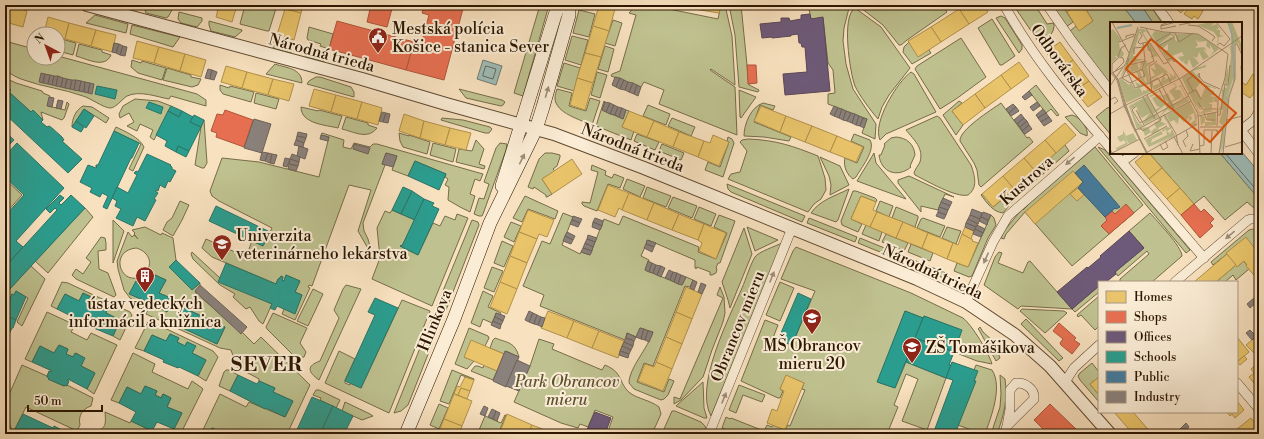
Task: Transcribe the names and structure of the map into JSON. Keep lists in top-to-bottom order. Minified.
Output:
{"streets":{"main road":["Hlinkova"],"street":["Národná trieda","Odborárska","Kustrova","Obrancov mieru"]},"crossings":[["Národná trieda","Kustrova"],["Národná trieda","Hlinkova"],["Národná trieda","Obrancov mieru"],["Odborárska","Kustrova"]],"one_way":["Kustrova","Obrancov mieru"],"districts":["SEVER"],"parks":["Park Obrancov mieru"],"places":{"public building":["Mestská polícia Košice - stanica Sever"],"school or university":["Univerzita veterinárneho lekárstva","MŠ Obrancov mieru 20","ZŠ Tomášikova"],"building":["ústav vedeckých informáciĺ a knižnica"]},"legend":["Homes","Shops","Offices","Schools","Public","Industry"],"scale_bar":"50 m","north":"top left"}
